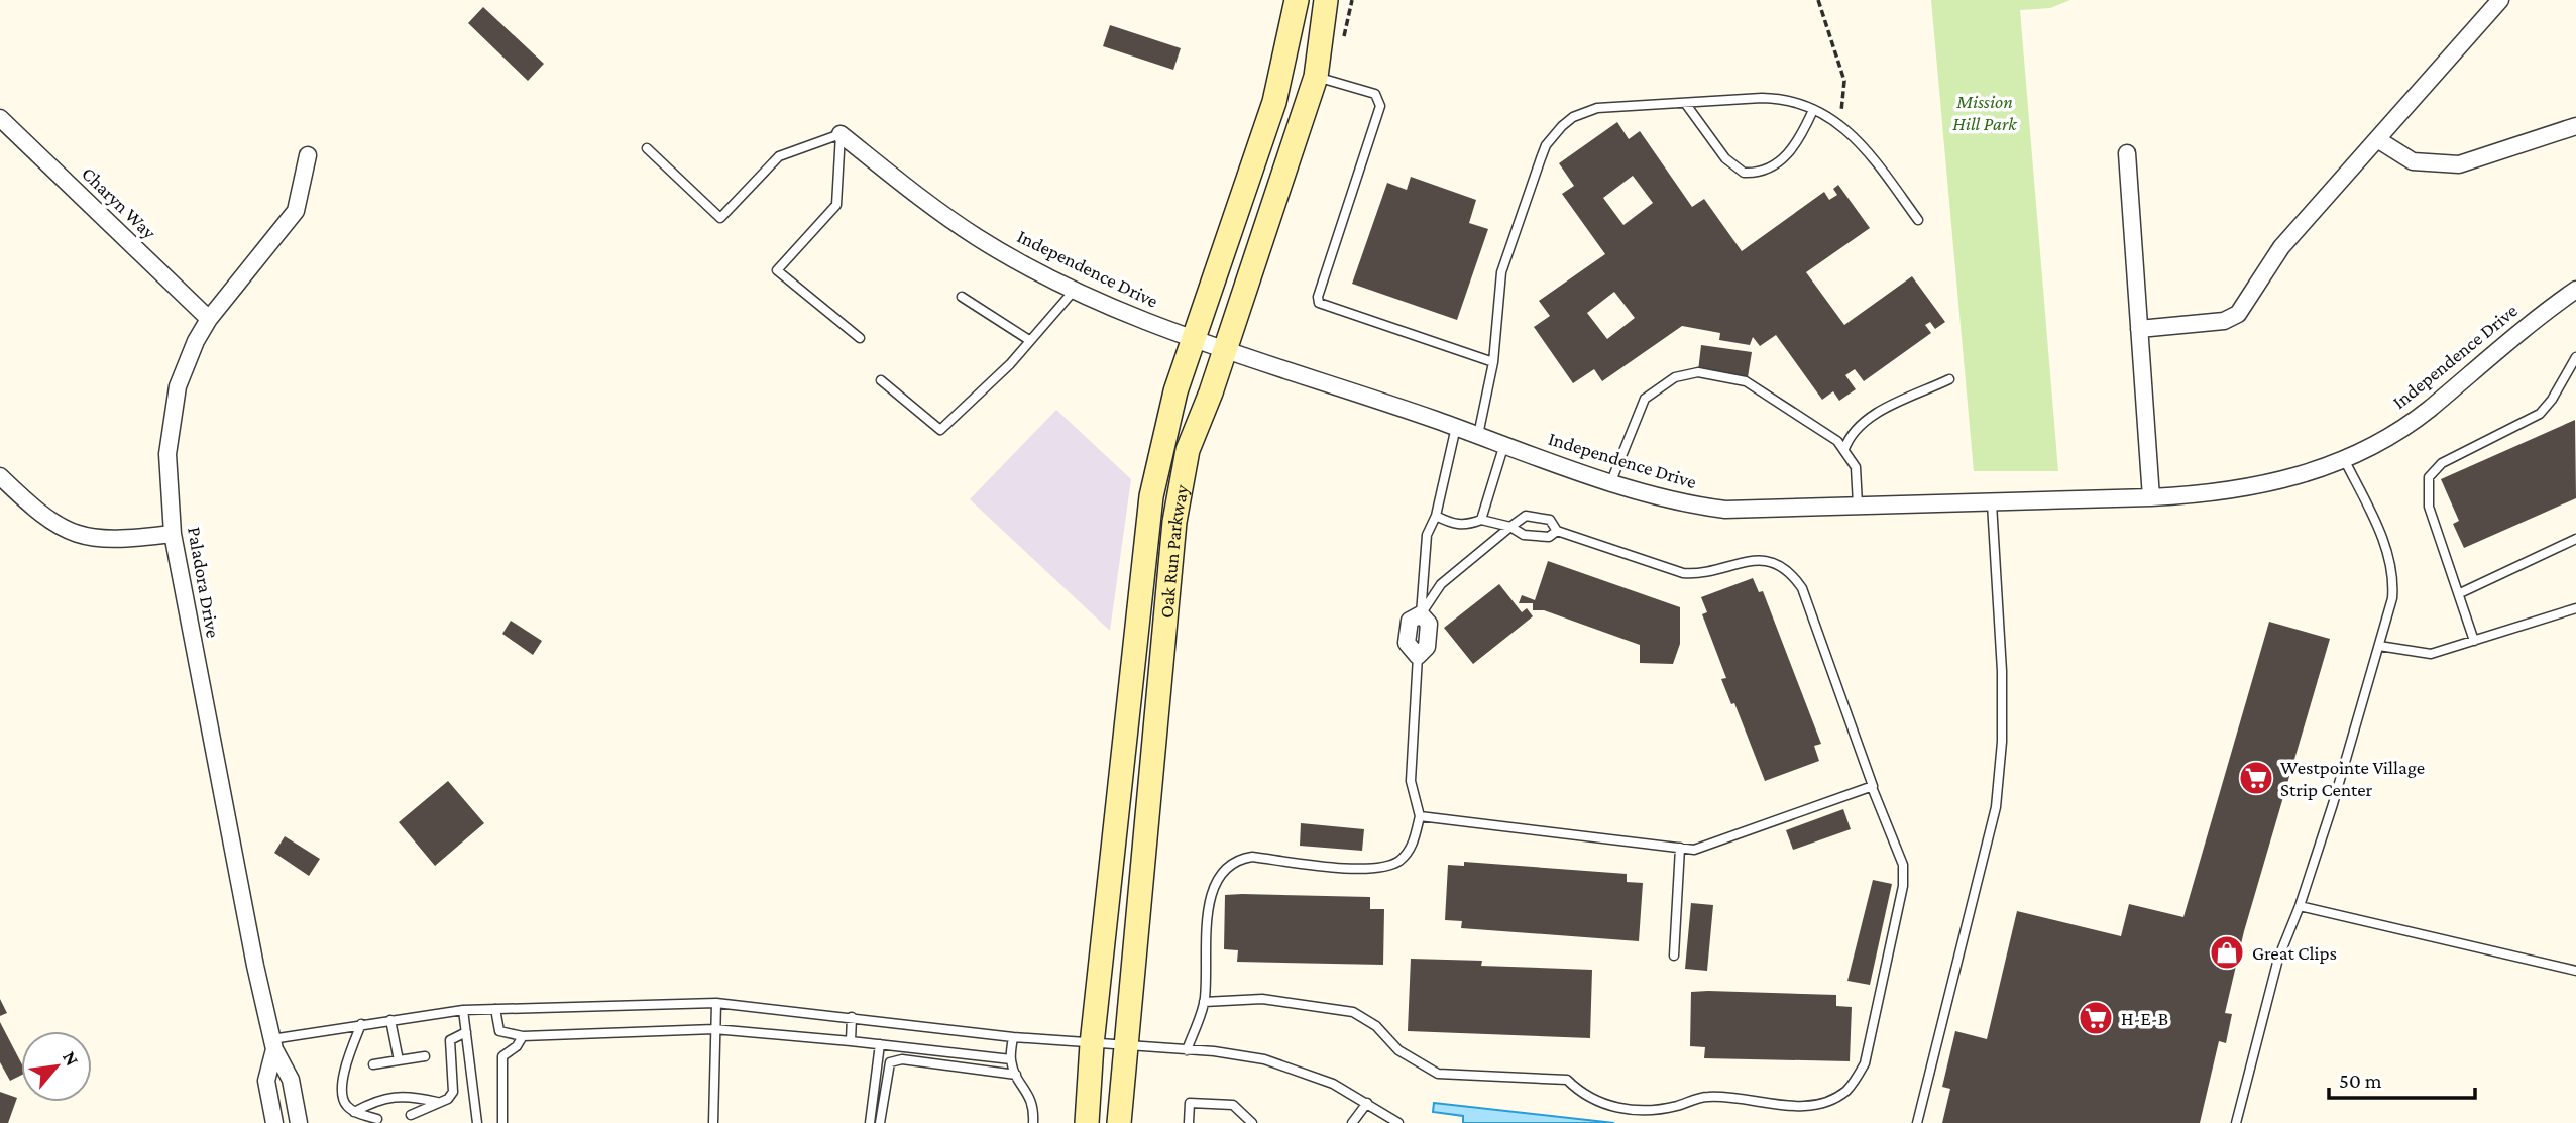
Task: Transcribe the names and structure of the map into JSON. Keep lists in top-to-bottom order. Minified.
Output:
{"streets":{"street":["Charyn Way","Independence Drive","Oak Run Parkway","Paladora Drive"]},"crossings":[["Charyn Way","Paladora Drive"],["Independence Drive","Oak Run Parkway"]],"parks":["Mission Hill Park"],"places":{"supermarket":["Westpointe Village Strip Center","H-E-B"],"shop":["Great Clips"]},"scale_bar":"50 m","north":"top right"}
